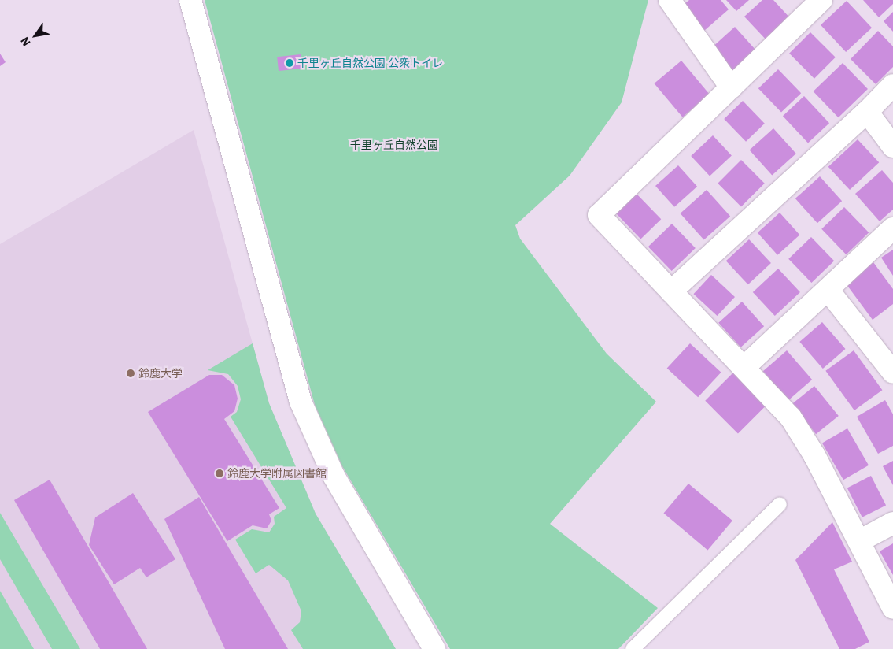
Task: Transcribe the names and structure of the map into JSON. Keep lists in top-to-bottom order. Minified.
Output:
{"parks":["千里ヶ丘自然公園"],"places":["千里ヶ丘自然公園 公衆トイレ","鈴鹿大学","鈴鹿大学附属図書館"],"north":"bottom left"}
